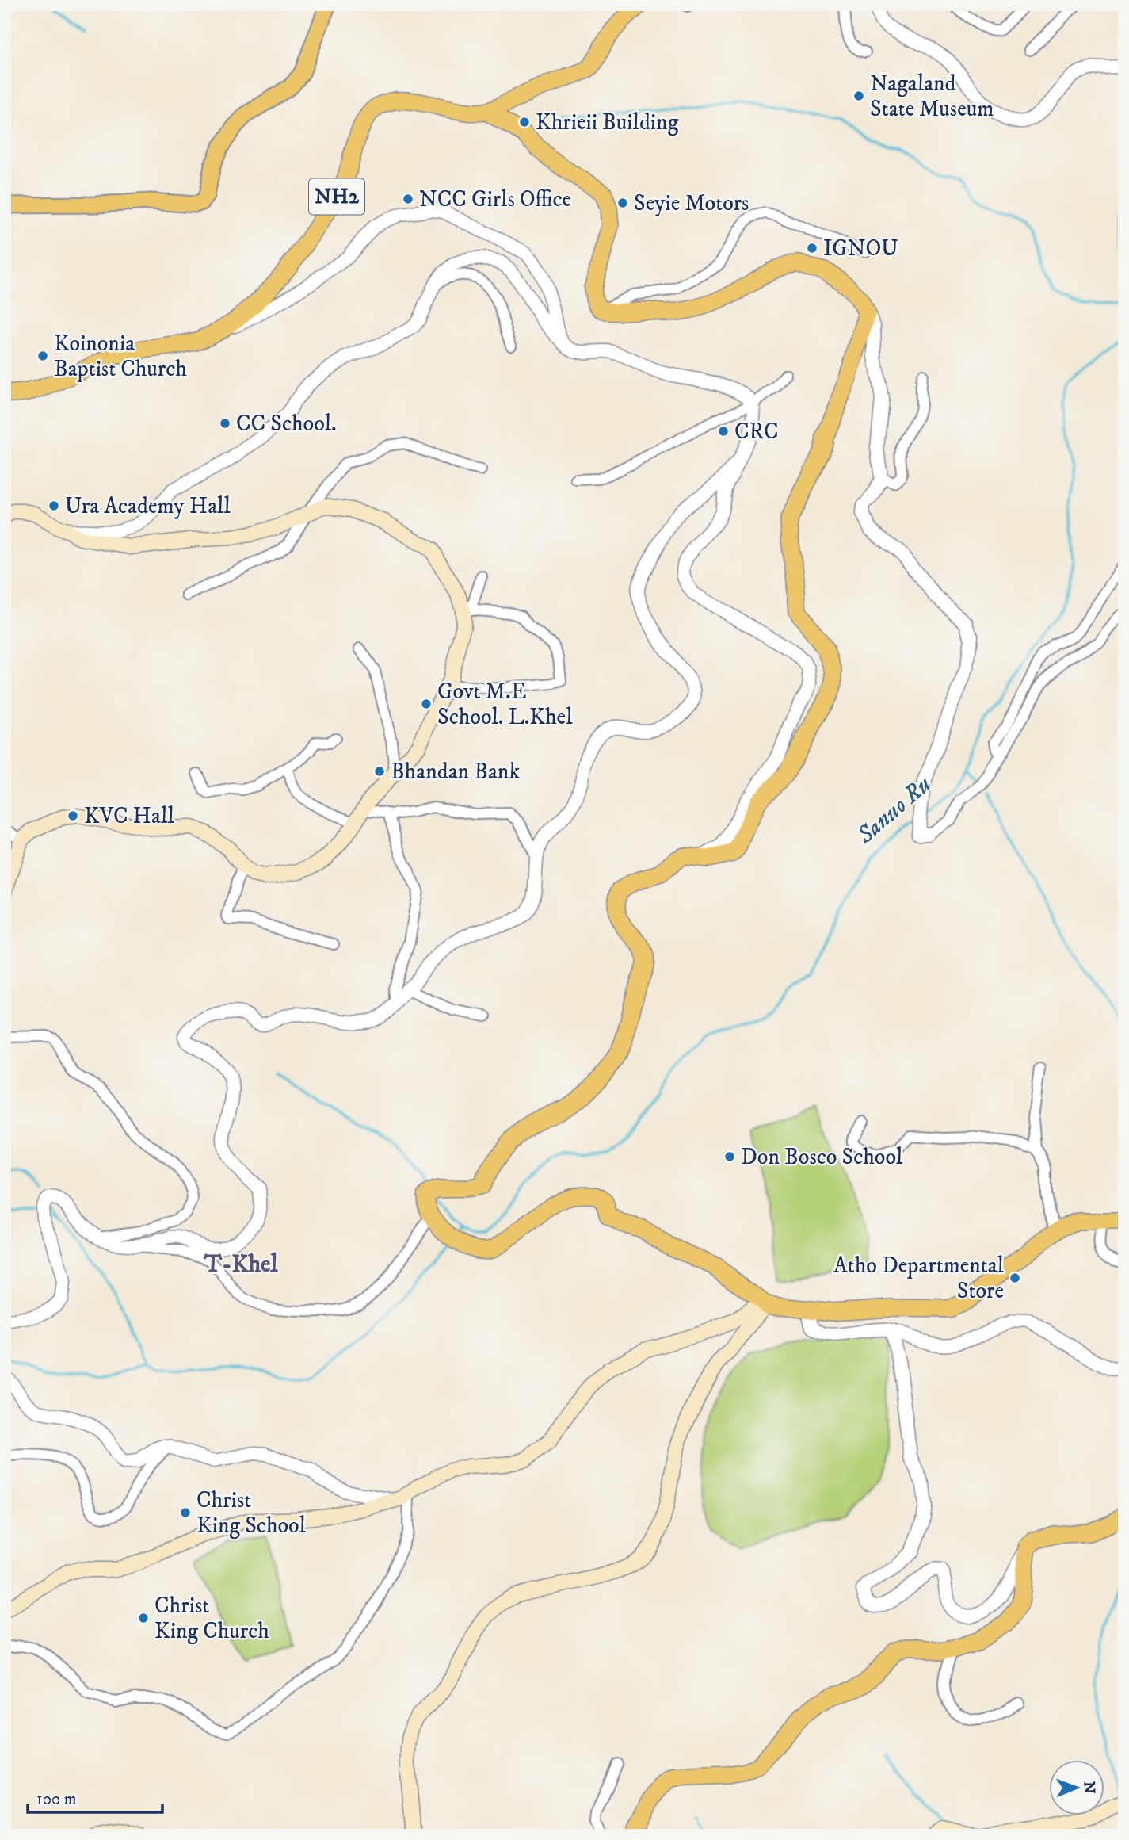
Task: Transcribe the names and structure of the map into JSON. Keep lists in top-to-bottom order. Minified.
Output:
{"streets":{"highway":["NH2"]},"districts":["T-Khel"],"water":["Sanuo Ru"],"places":["Nagaland State Museum","Khrieii Building","NCC Girls Office","Seyie Motors","IGNOU","Koinonia Baptist Church","CC School.","CRC","Ura Academy Hall","Govt M.E School. L.Khel","Bhandan Bank","KVC Hall","Don Bosco School","Atho Departmental Store","Christ King School","Christ King Church"],"scale_bar":"100 m","north":"right"}
